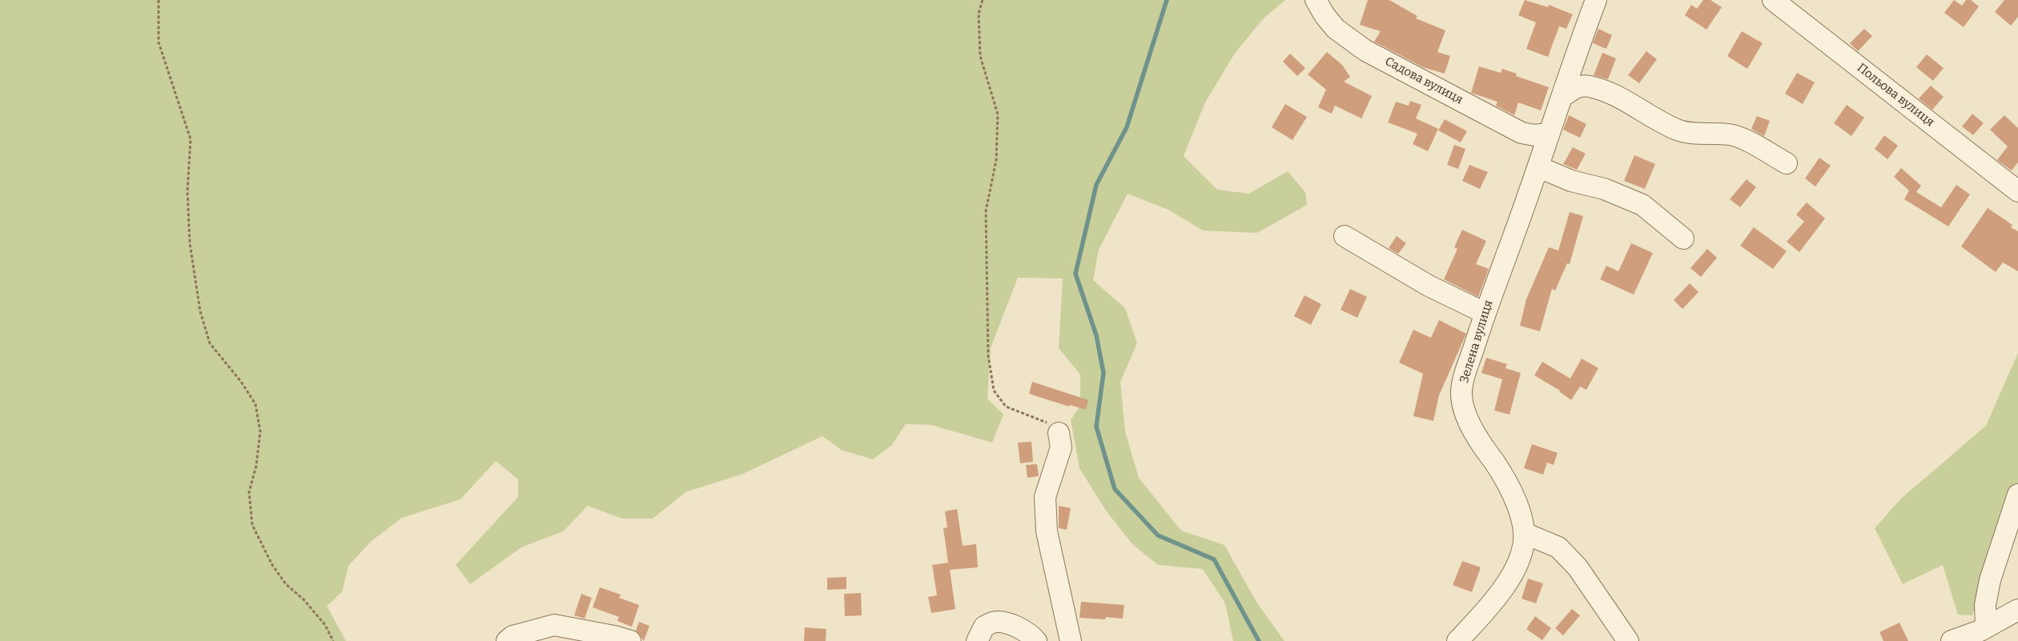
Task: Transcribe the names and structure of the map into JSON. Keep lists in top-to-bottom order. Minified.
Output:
{"streets":{"street":["Садова вулиця","Польова вулиця","Зелена вулиця"]},"crossings":[["Садова вулиця","Зелена вулиця"]]}
